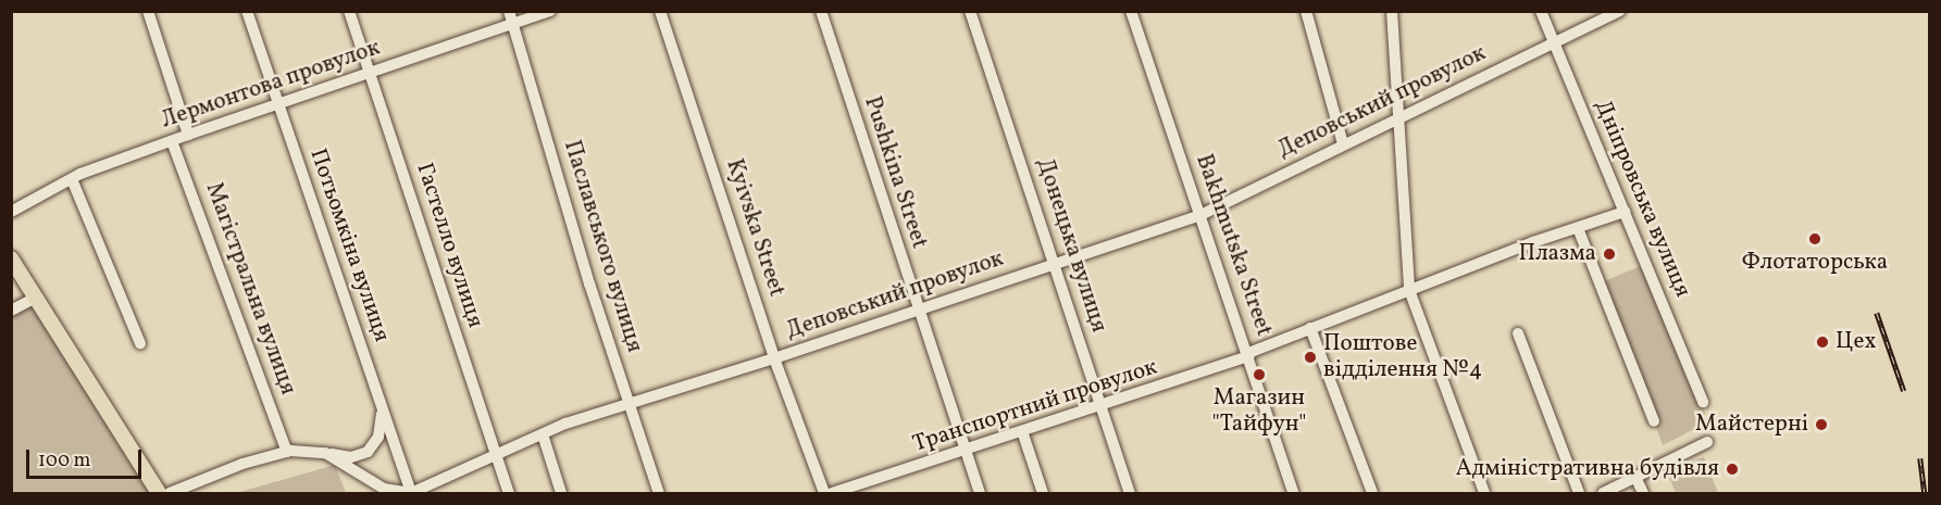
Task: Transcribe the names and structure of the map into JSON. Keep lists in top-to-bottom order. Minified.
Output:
{"streets":{"street":["Лермонтова провулок","Деповський провулок","Pushkina Street","Дніпровська вулиця","Kyivska Street","Потьомкіна вулиця","Гастелло вулиця","Донецька вулиця","Bakhmutska Street","Паславського вулиця","Магістральна вулиця","Транспортний провулок"]},"crossings":[["Лермонтова провулок","Потьомкіна вулиця"],["Лермонтова провулок","Гастелло вулиця"],["Лермонтова провулок","Паславського вулиця"],["Лермонтова провулок","Магістральна вулиця"],["Деповський провулок","Pushkina Street"],["Деповський провулок","Дніпровська вулиця"],["Деповський провулок","Kyivska Street"],["Деповський провулок","Потьомкіна вулиця"],["Деповський провулок","Гастелло вулиця"],["Деповський провулок","Донецька вулиця"],["Деповський провулок","Bakhmutska Street"],["Деповський провулок","Паславського вулиця"],["Pushkina Street","Транспортний провулок"],["Дніпровська вулиця","Транспортний провулок"],["Донецька вулиця","Транспортний провулок"],["Bakhmutska Street","Транспортний провулок"]],"places":["Флотаторська","Плазма","Цех","Поштове відділення №4","Магазин \"Тайфун\"","Майстерні","Адміністративна будівля"],"scale_bar":"100 m"}
